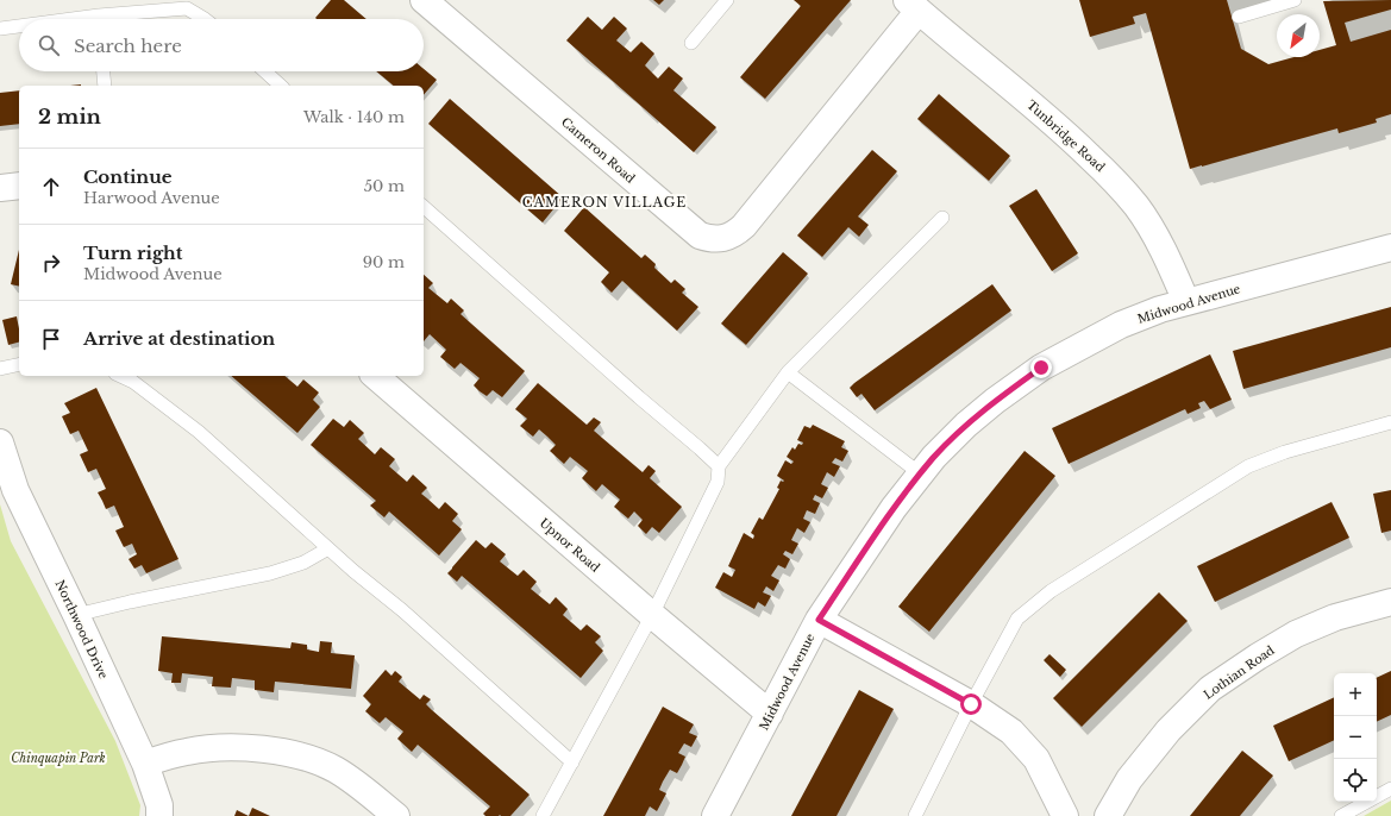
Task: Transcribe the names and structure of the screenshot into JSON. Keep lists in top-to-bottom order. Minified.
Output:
{"streets":{"street":["Tunbridge Road","Cameron Road","Midwood Avenue","Upnor Road","Northwood Drive","Lothian Road"]},"crossings":[["Tunbridge Road","Cameron Road"],["Tunbridge Road","Midwood Avenue"],["Midwood Avenue","Upnor Road"]],"districts":["CAMERON VILLAGE"],"parks":["Chinquapin Park"],"north":"bottom left","page":{"search":"Search here","heading":["2 min","Walk · 140 m"],"list":[["Continue","Harwood Avenue","50 m"],["Turn right","Midwood Avenue","90 m"],"Arrive at destination"],"map_buttons":["+","−"]}}
